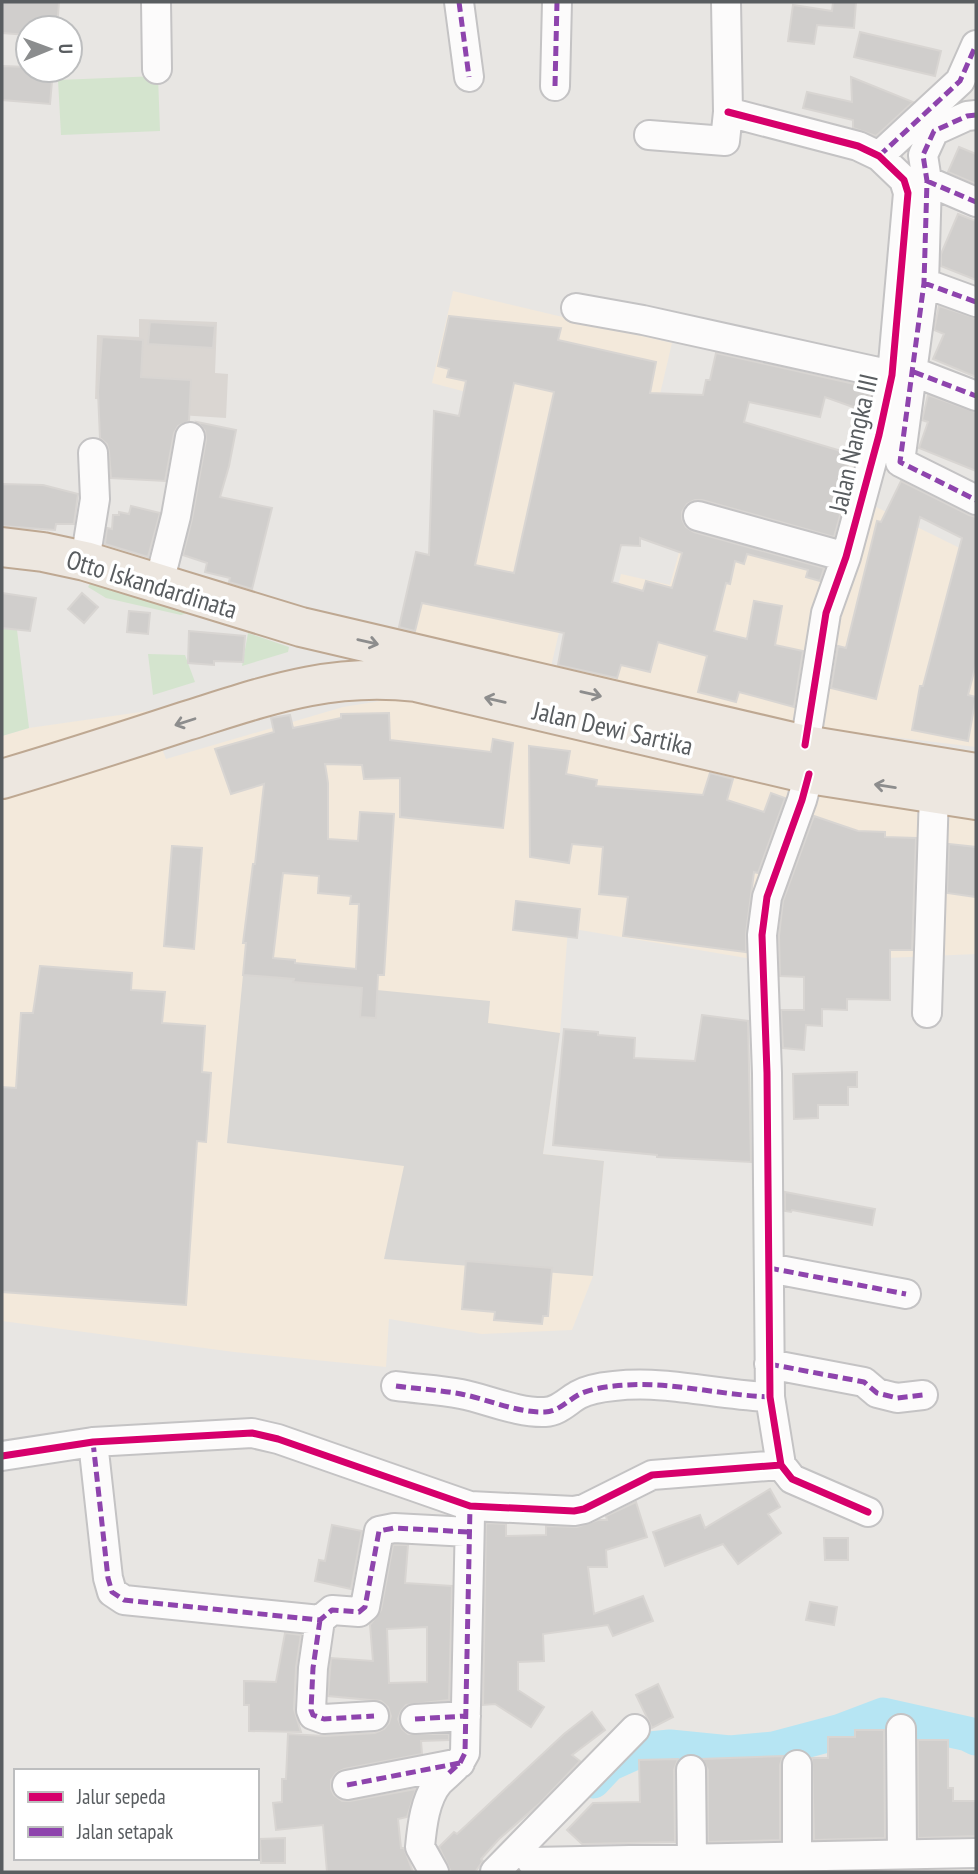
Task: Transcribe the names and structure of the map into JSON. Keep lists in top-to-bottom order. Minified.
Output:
{"streets":{"highway":["Otto Iskandardinata","Jalan Dewi Sartika"],"street":["Jalan Nangka III"]},"crossings":[["Jalan Nangka III","Jalan Dewi Sartika"],["Otto Iskandardinata","Jalan Dewi Sartika"]],"legend":["Jalur sepeda","Jalan setapak"],"north":"right"}
